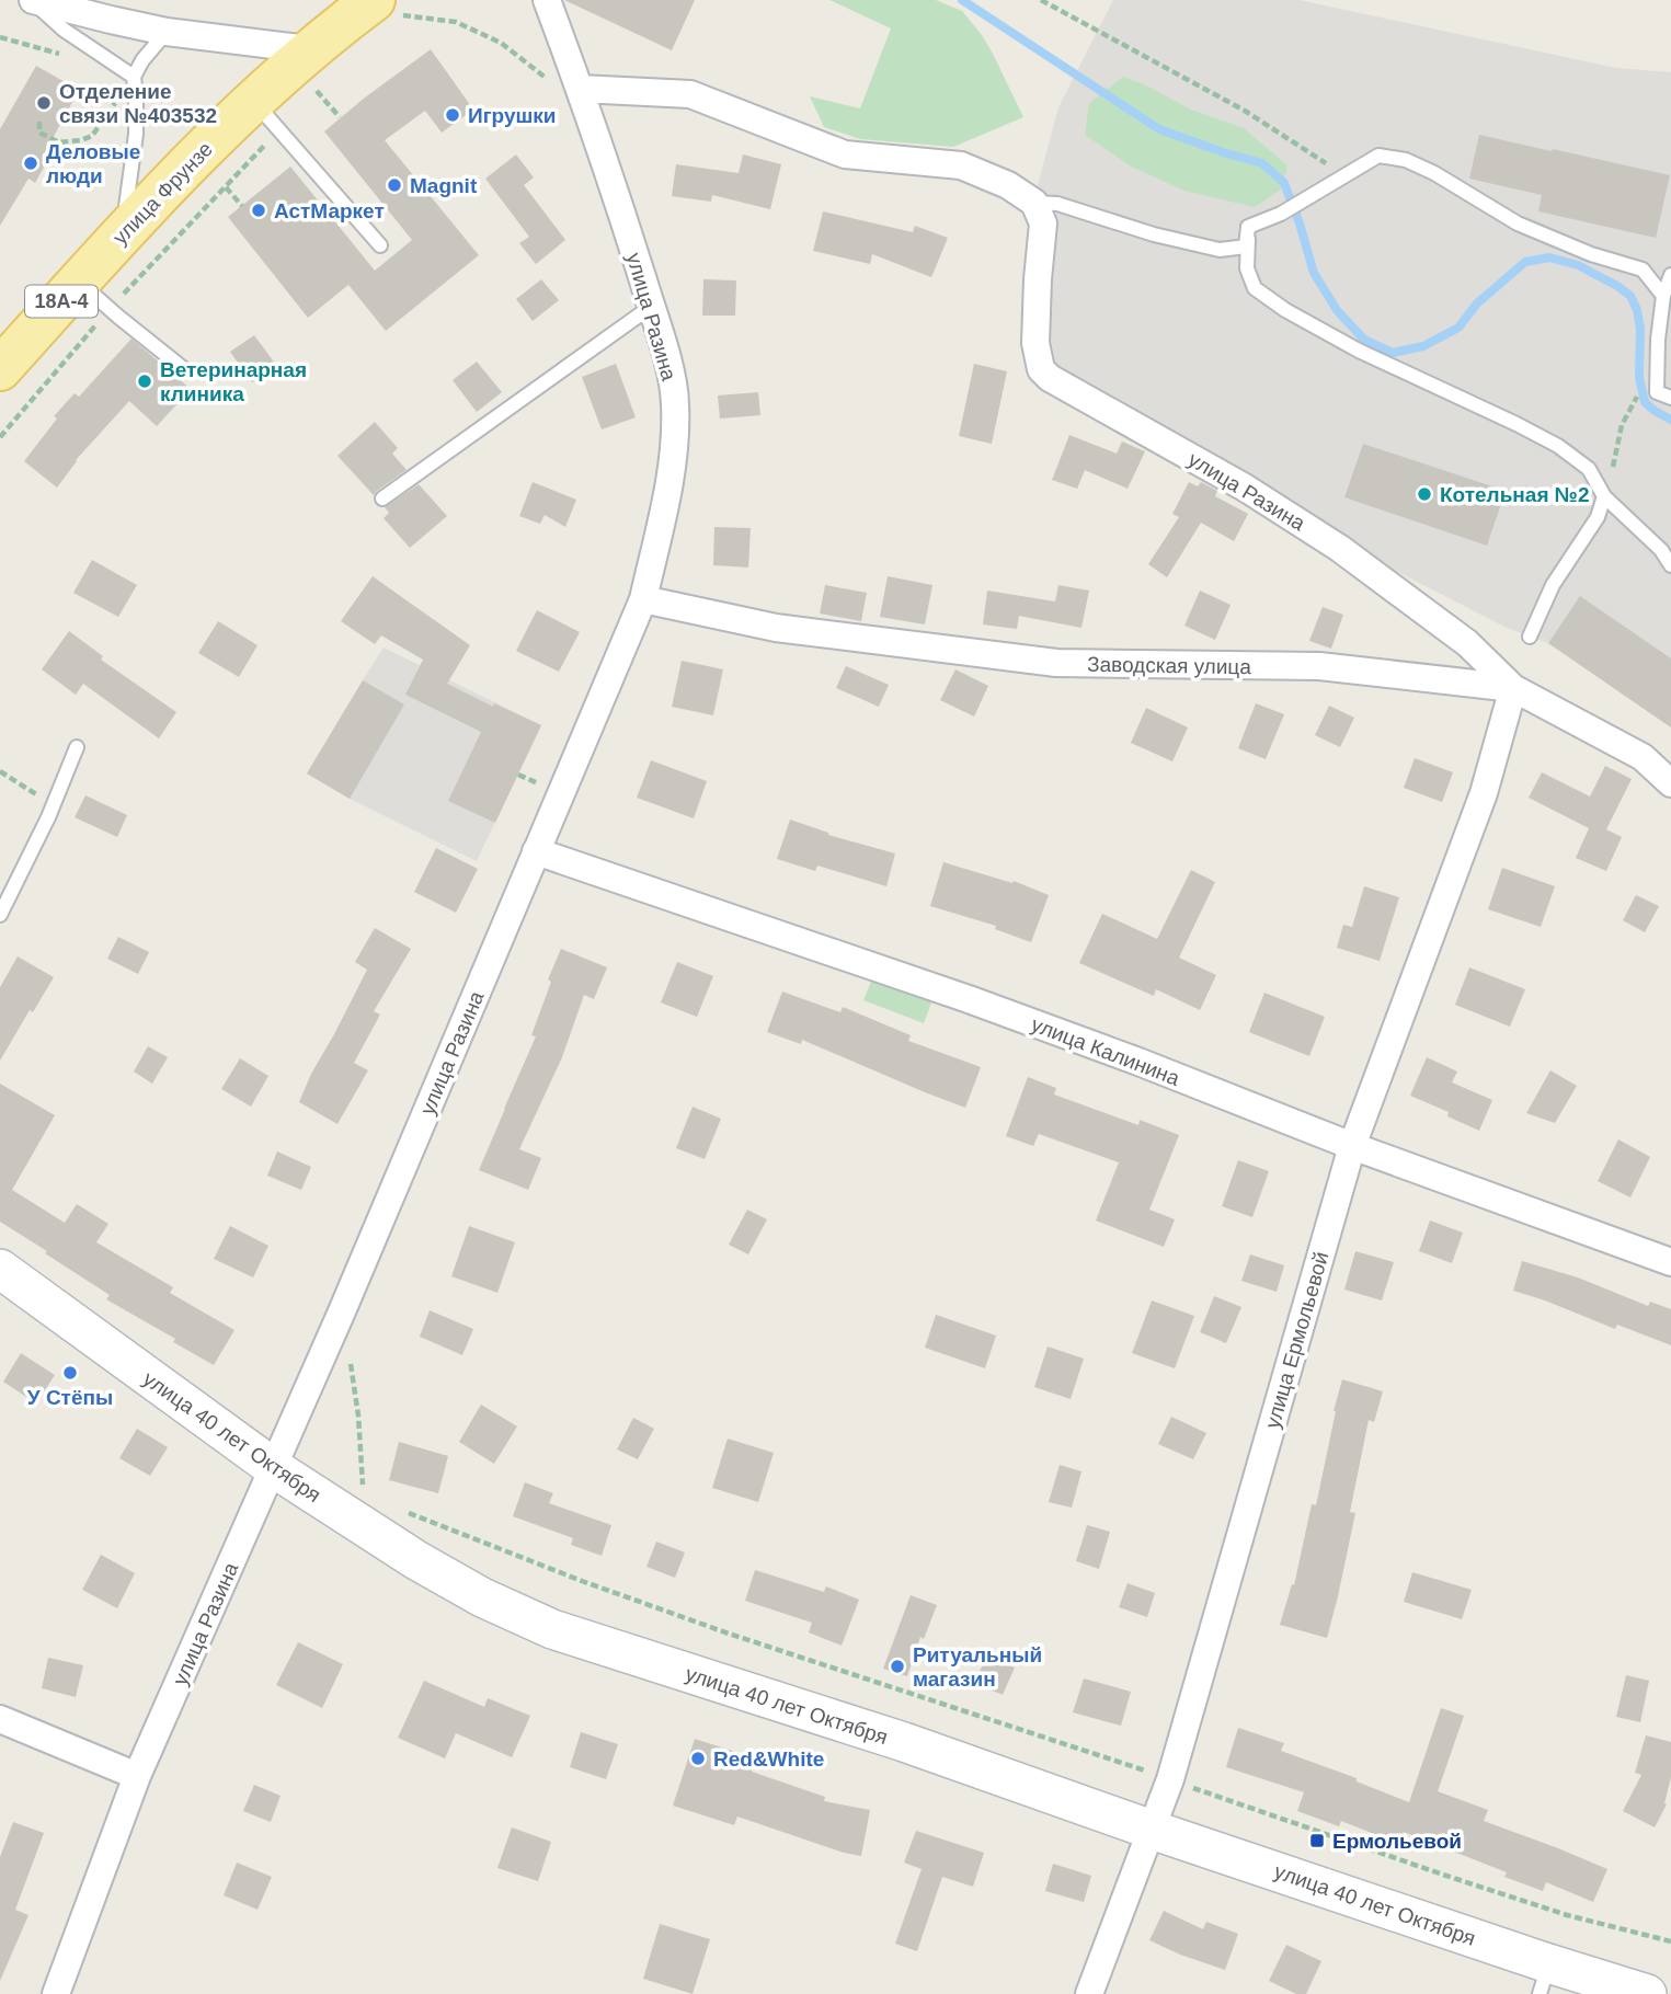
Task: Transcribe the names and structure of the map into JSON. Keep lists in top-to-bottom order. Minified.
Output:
{"streets":{"main road":["улица Фрунзе","18А-4"],"street":["улица Разина","Заводская улица","улица Калинина","улица Ермольевой","улица 40 лет Октября"]},"crossings":[["улица Разина","Заводская улица"],["улица Разина","улица Калинина"],["улица Разина","улица Ермольевой"],["улица Разина","улица 40 лет Октября"],["Заводская улица","улица Ермольевой"],["улица Калинина","улица Ермольевой"],["улица Ермольевой","улица 40 лет Октября"]],"places":{"other":["Отделение связи №403532","Игрушки","Деловые люди","Magnit","АстМаркет","Ветеринарная клиника","Котельная №2","У Стёпы","Ритуальный магазин","Red&White"],"transit":["Ермольевой"]}}
